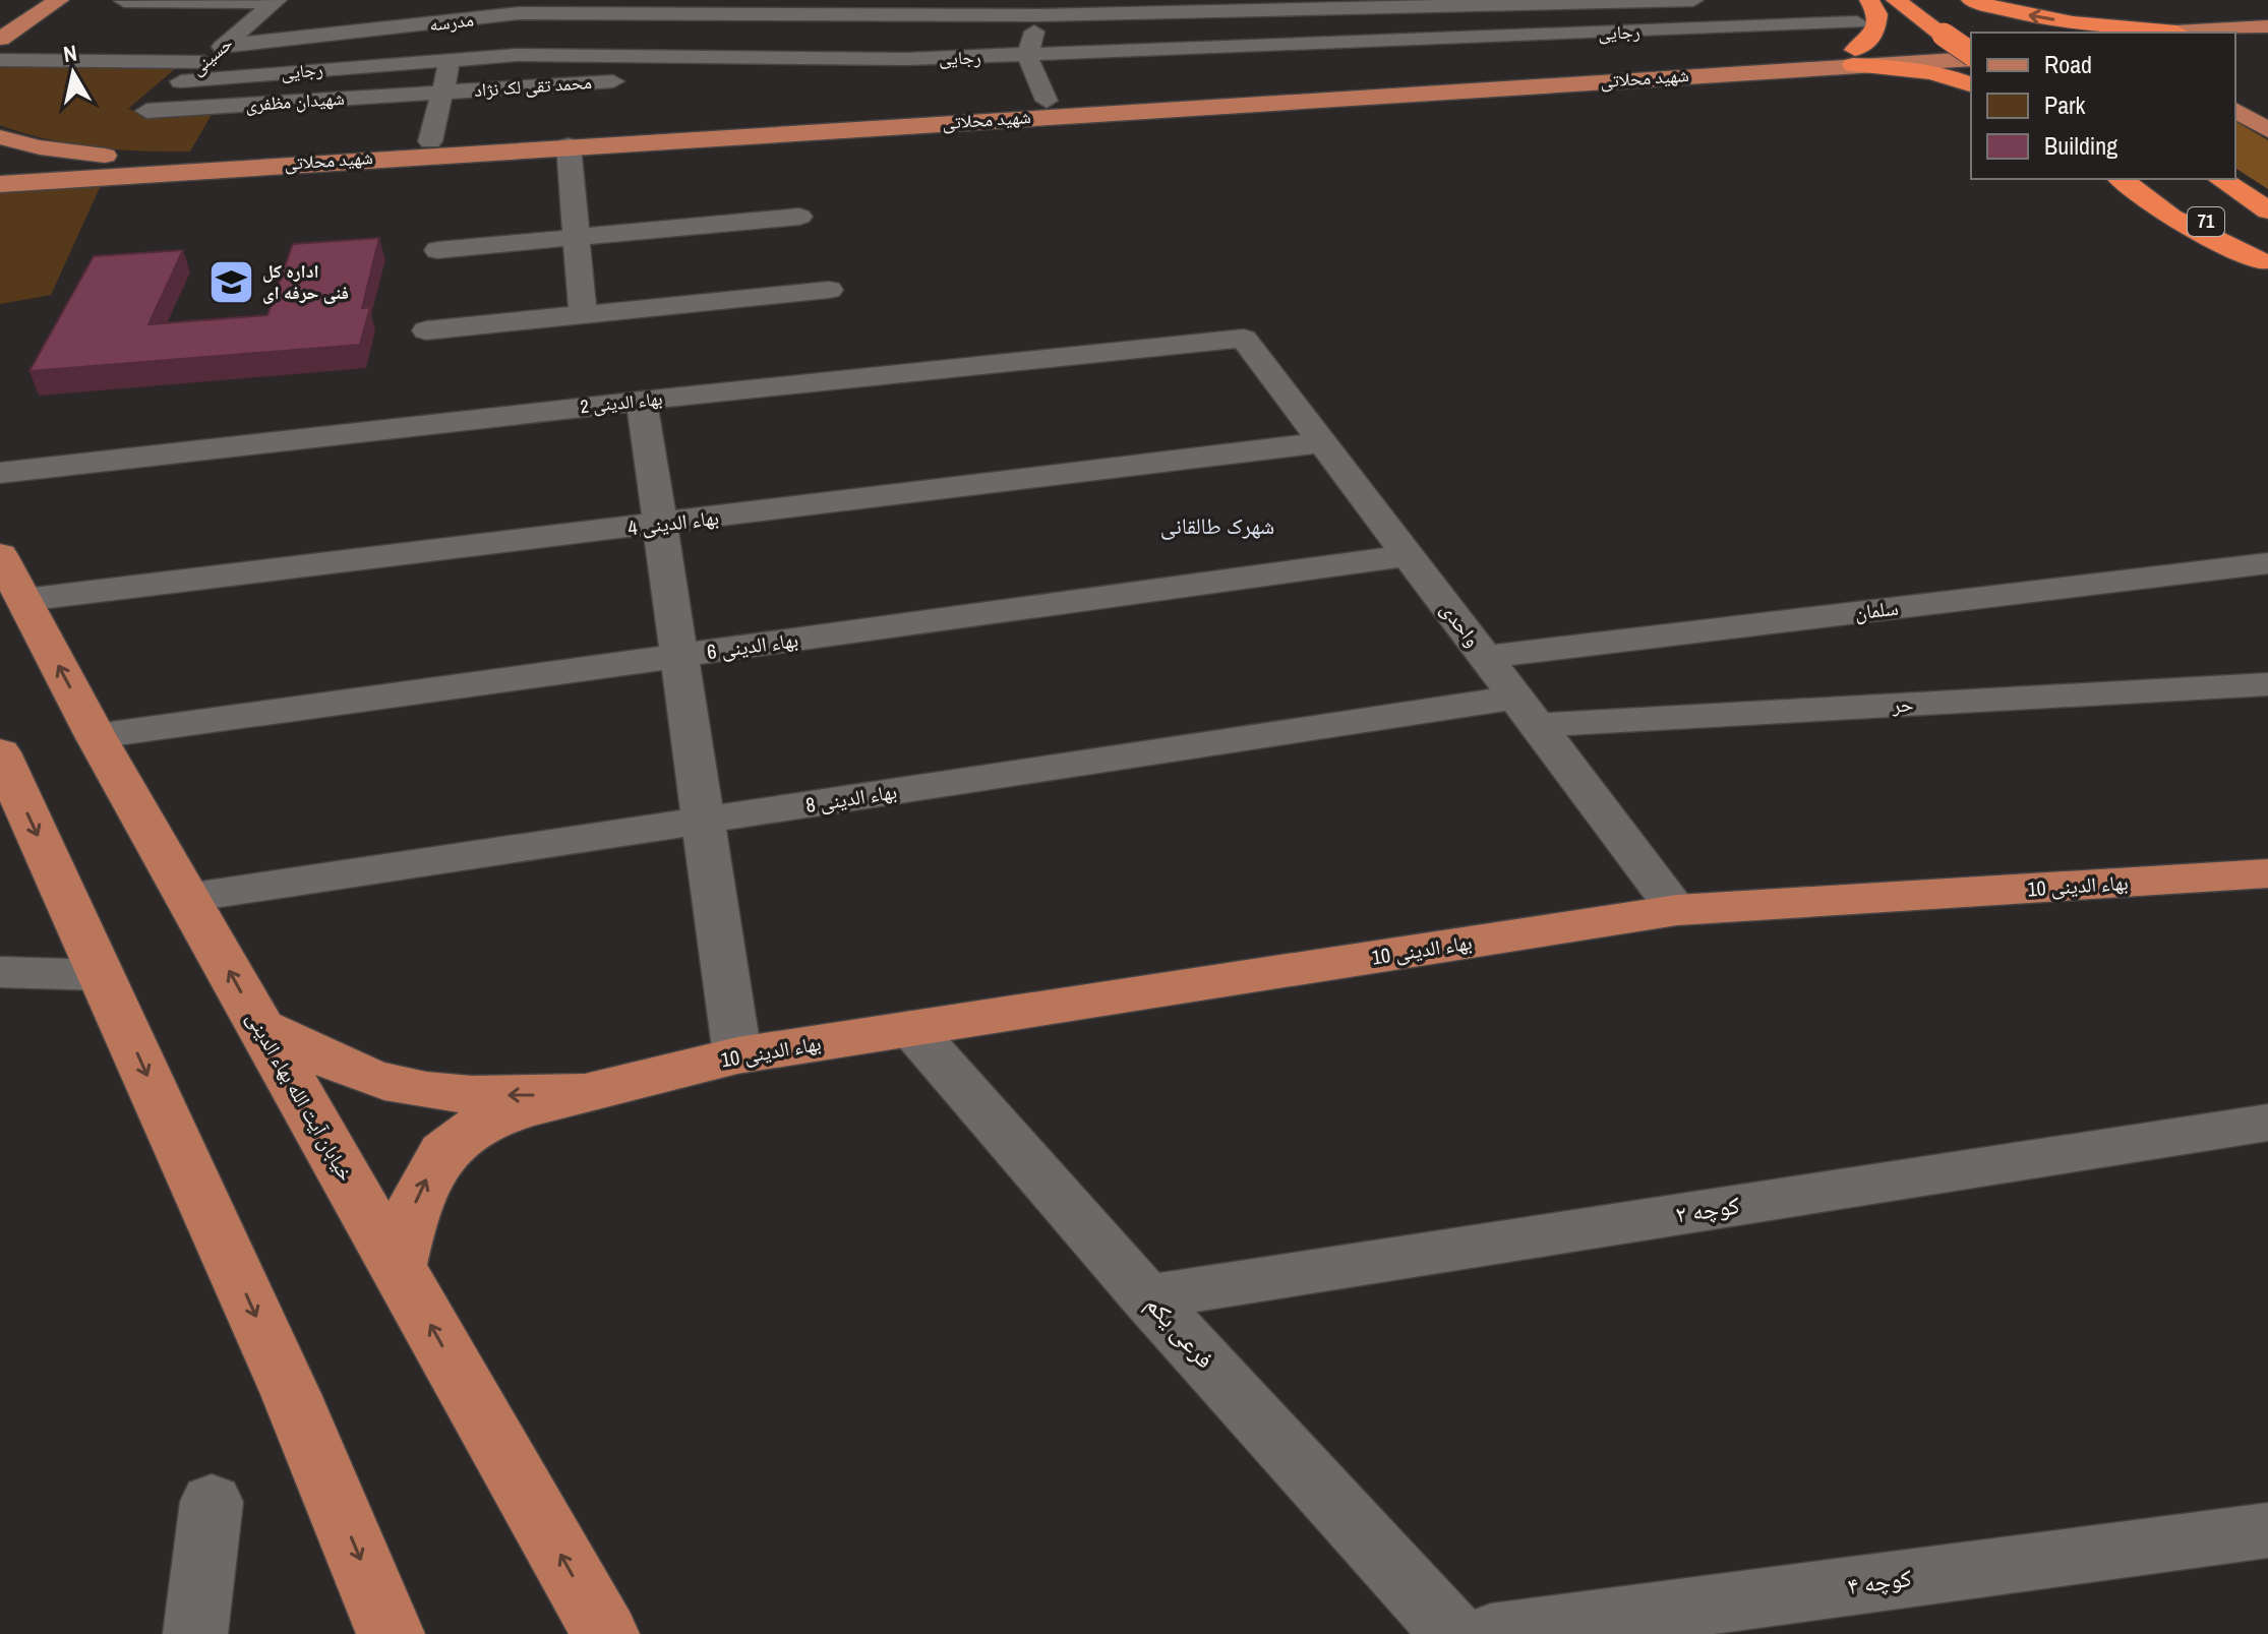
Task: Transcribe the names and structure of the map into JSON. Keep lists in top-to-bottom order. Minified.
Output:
{"streets":{"highway":["71"],"main road":["شهید محلاتی","بهاء الدینی 10","خیابان آیت الله بهاء الدینی"],"street":["مدرسه","رجایی","حسینی","محمد تقی لک نژاد","شهیدان مظفری","بهاء الدینی 2","بهاء الدینی 4","سلمان","واحدی","بهاء الدینی 6","حر","بهاء الدینی 8","کوچه ۲","فرعی یکم","کوچه ۴"]},"crossings":[["مدرسه","حسینی"],["رجایی","حسینی"],["حسینی","شهیدان مظفری"],["محمد تقی لک نژاد","شهیدان مظفری"],["بهاء الدینی 2","واحدی"],["بهاء الدینی 4","واحدی"],["بهاء الدینی 4","خیابان آیت الله بهاء الدینی"],["سلمان","واحدی"],["واحدی","بهاء الدینی 6"],["واحدی","حر"],["واحدی","بهاء الدینی 8"],["واحدی","بهاء الدینی 10"],["بهاء الدینی 6","خیابان آیت الله بهاء الدینی"],["حر","بهاء الدینی 8"],["بهاء الدینی 8","خیابان آیت الله بهاء الدینی"],["بهاء الدینی 10","فرعی یکم"],["کوچه ۲","فرعی یکم"]],"districts":["شهرک طالقانی"],"places":{"school or university":["اداره کل فنی حرفه ای"]},"legend":["Road","Park","Building"],"north":"top"}
